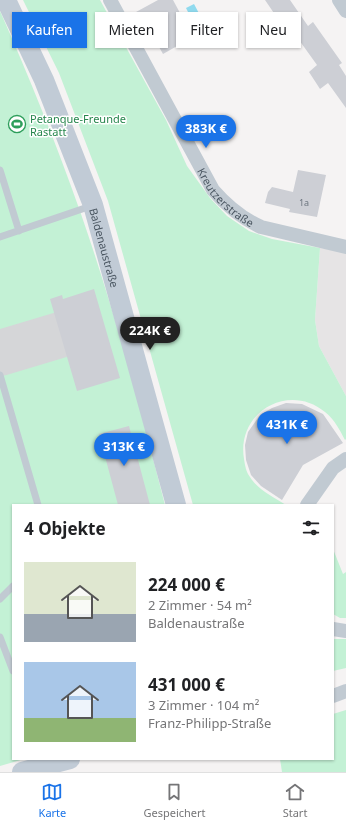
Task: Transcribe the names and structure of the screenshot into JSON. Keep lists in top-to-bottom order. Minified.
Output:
{"streets":{"street":["Kreutzerstraße","Baldenaustraße"]},"places":{"sports":["Petanque-Freunde Rastatt"]},"house_numbers":["1a"],"page":{"chip":["Kaufen","Mieten","Filter","Neu"],"price":["383K €","224K €","431K €","313K €"],"heading":"4 Objekte","list":[{"name":"224 000 €","note":"2 Zimmer · 54 m² · Baldenaustraße"},{"name":"431 000 €","note":"3 Zimmer · 104 m² · Franz-Philipp-Straße"}],"tabs":["Karte","Gespeichert","Start"]}}
